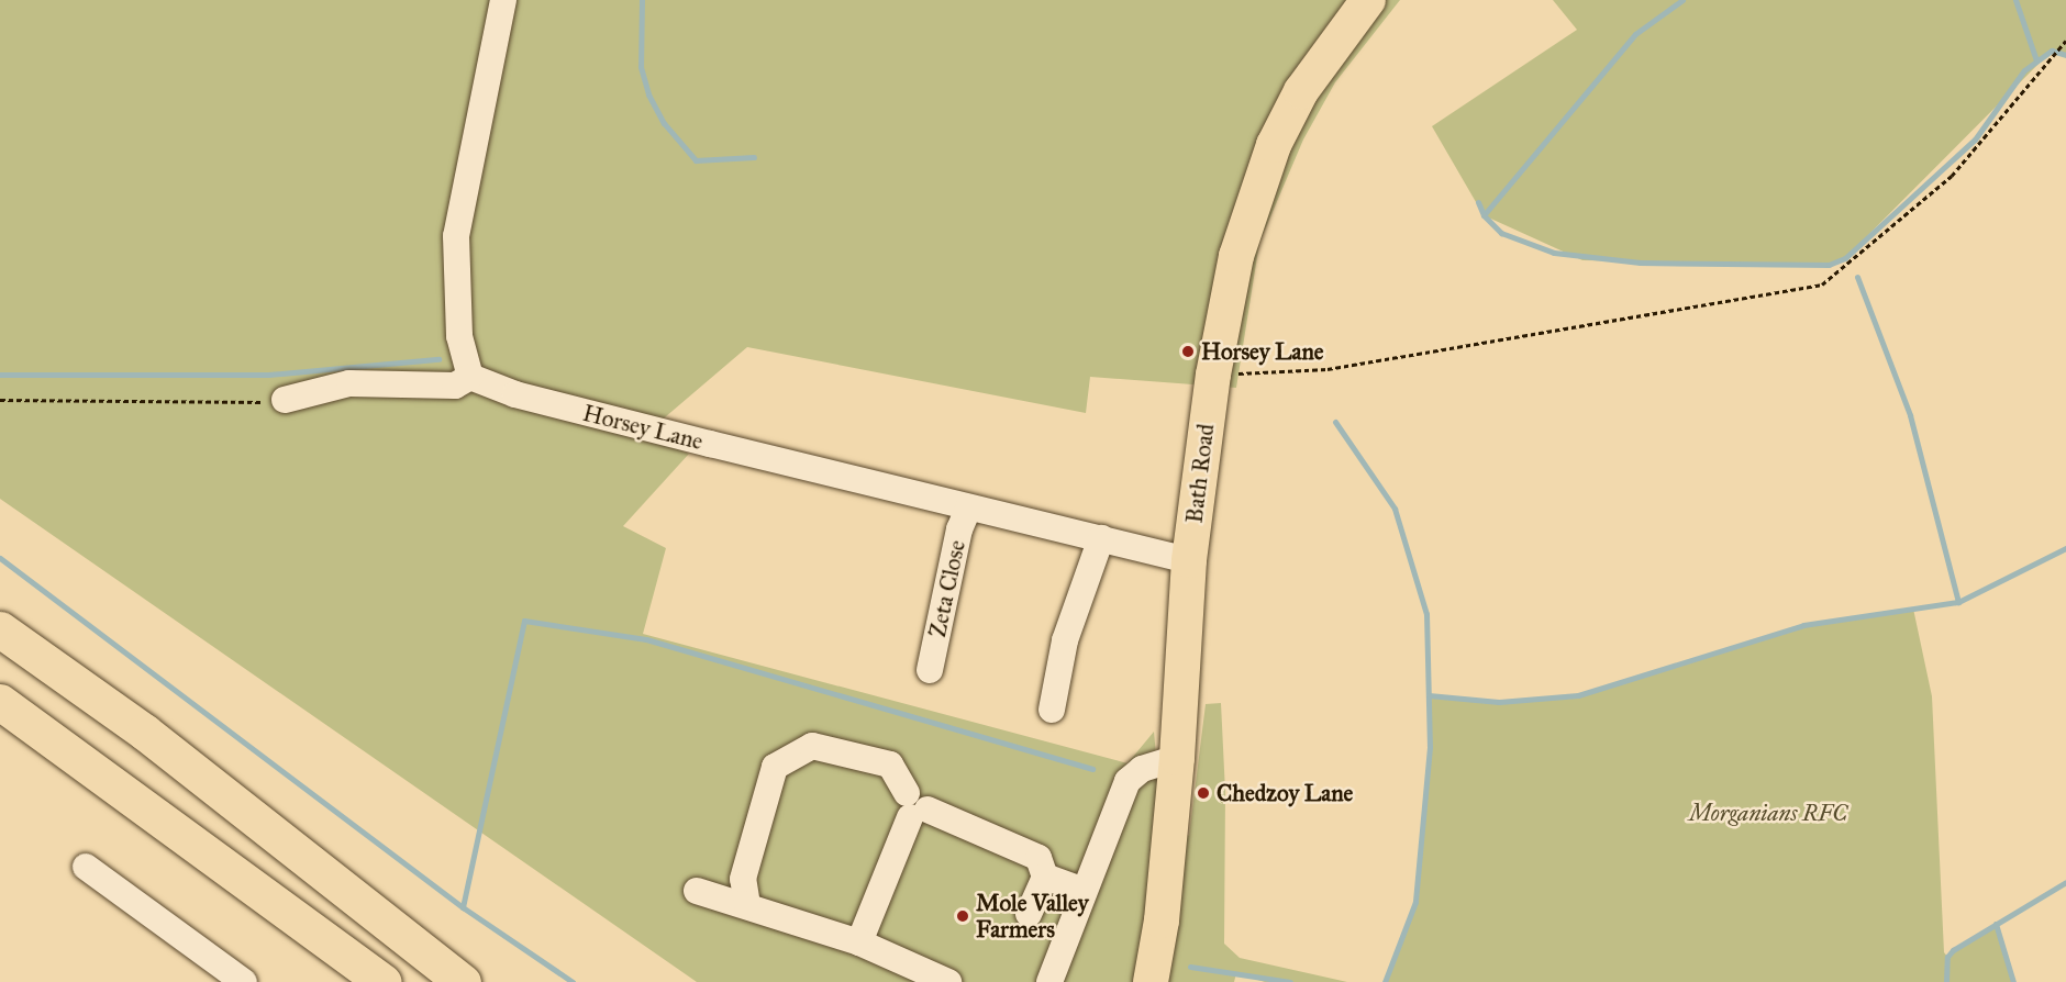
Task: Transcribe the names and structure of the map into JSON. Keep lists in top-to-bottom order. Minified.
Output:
{"streets":{"main road":["Bath Road"],"street":["Horsey Lane","Zeta Close"]},"crossings":[["Horsey Lane","Bath Road"],["Horsey Lane","Zeta Close"]],"parks":["Morganians RFC"],"places":["Horsey Lane","Chedzoy Lane","Mole Valley Farmers"]}
